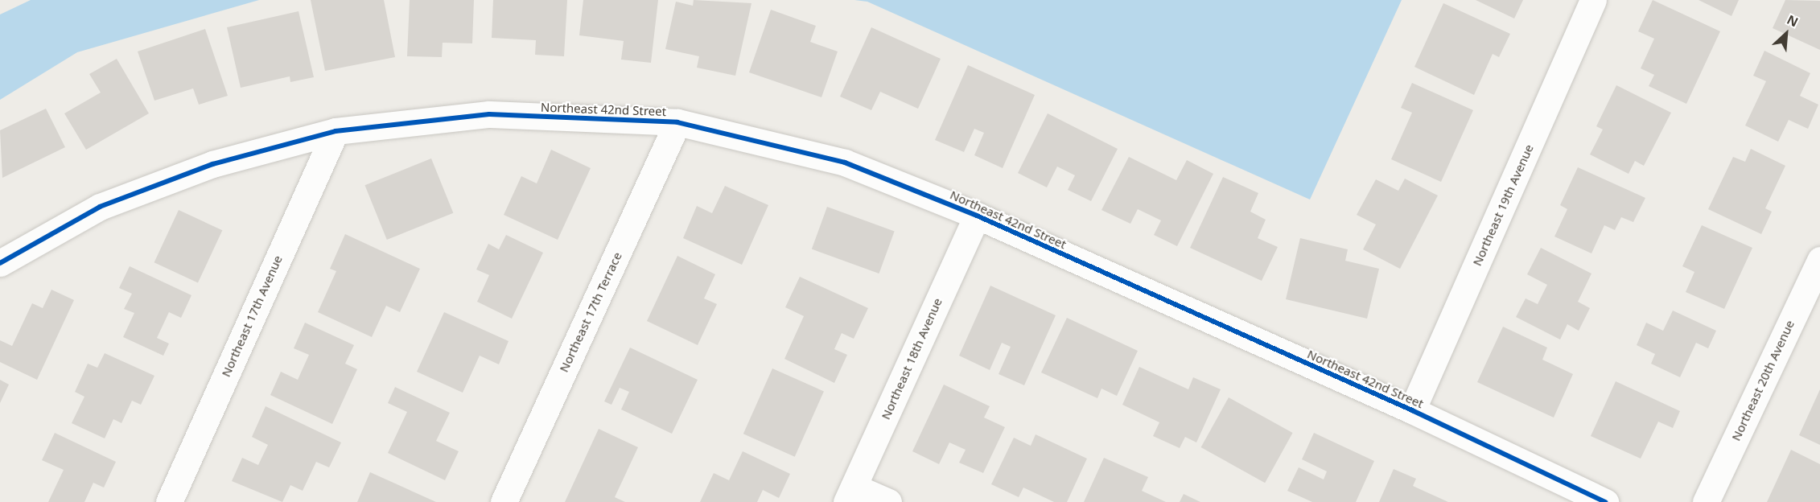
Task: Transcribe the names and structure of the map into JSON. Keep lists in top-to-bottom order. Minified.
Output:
{"streets":{"street":["Northeast 42nd Street","Northeast 19th Avenue","Northeast 17th Terrace","Northeast 17th Avenue","Northeast 18th Avenue","Northeast 20th Avenue"]},"crossings":[["Northeast 42nd Street","Northeast 19th Avenue"],["Northeast 42nd Street","Northeast 17th Terrace"],["Northeast 42nd Street","Northeast 17th Avenue"],["Northeast 42nd Street","Northeast 18th Avenue"]],"north":"top right"}
